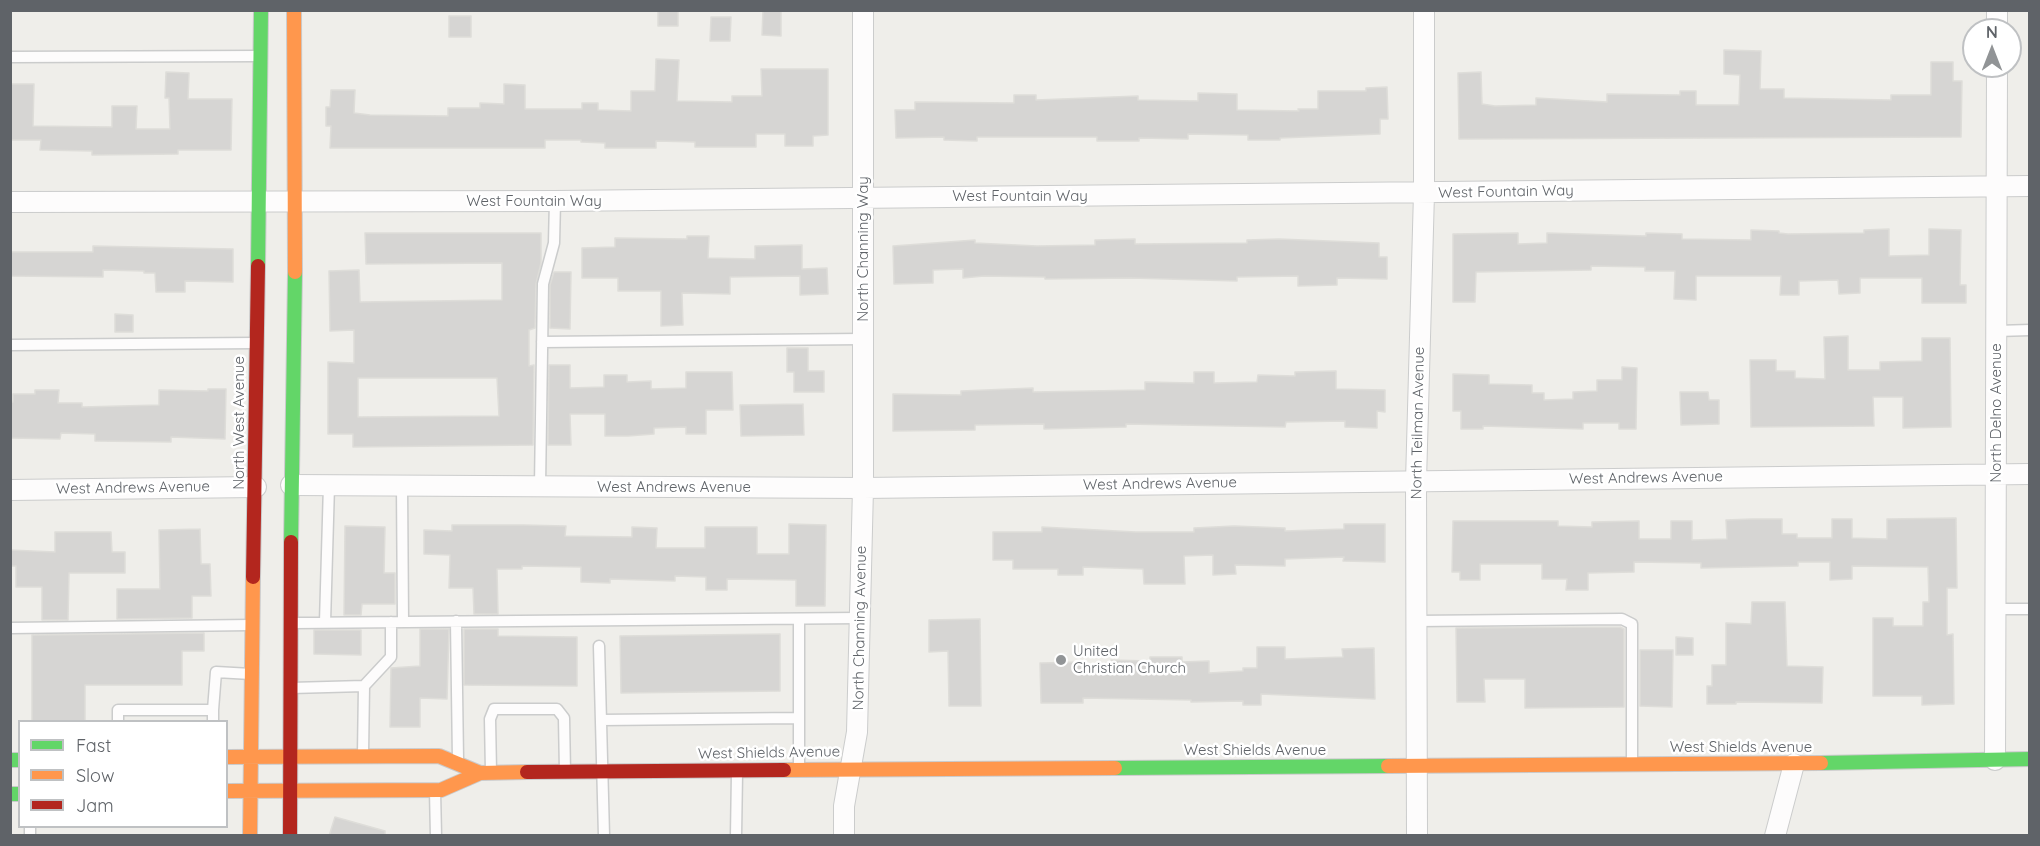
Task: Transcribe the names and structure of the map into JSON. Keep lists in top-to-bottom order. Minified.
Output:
{"streets":{"main road":["North West Avenue","West Shields Avenue"],"street":["West Fountain Way","North Channing Way","North Delno Avenue","North Teilman Avenue","West Andrews Avenue","North Channing Avenue"]},"crossings":[["West Fountain Way","North Channing Way"],["West Fountain Way","North Delno Avenue"],["West Fountain Way","North West Avenue"],["West Fountain Way","North Teilman Avenue"],["North Channing Way","West Andrews Avenue"],["North Channing Way","North Channing Avenue"],["North Delno Avenue","West Andrews Avenue"],["North Delno Avenue","West Shields Avenue"],["North West Avenue","West Andrews Avenue"],["North West Avenue","West Shields Avenue"],["North Teilman Avenue","West Andrews Avenue"],["North Teilman Avenue","West Shields Avenue"],["West Andrews Avenue","North Channing Avenue"],["North Channing Avenue","West Shields Avenue"]],"places":["United Christian Church"],"legend":["Fast","Slow","Jam"],"north":"top"}
